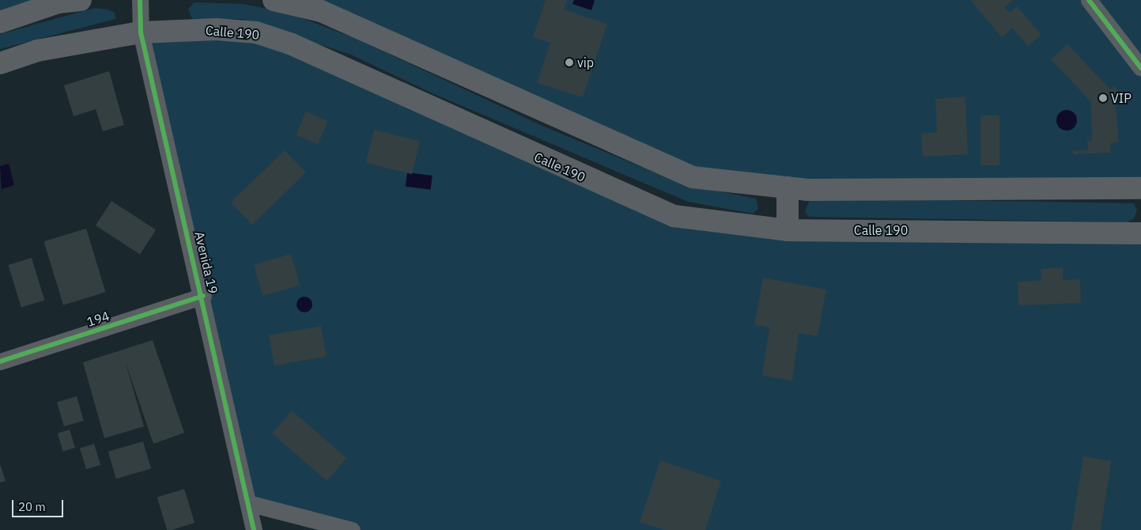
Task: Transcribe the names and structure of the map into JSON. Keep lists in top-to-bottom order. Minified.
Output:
{"streets":{"main road":["Calle 190"],"street":["Avenida 19","194"]},"crossings":[["Calle 190","Avenida 19"],["Avenida 19","194"]],"places":["vip","VIP"],"scale_bar":"20 m"}
